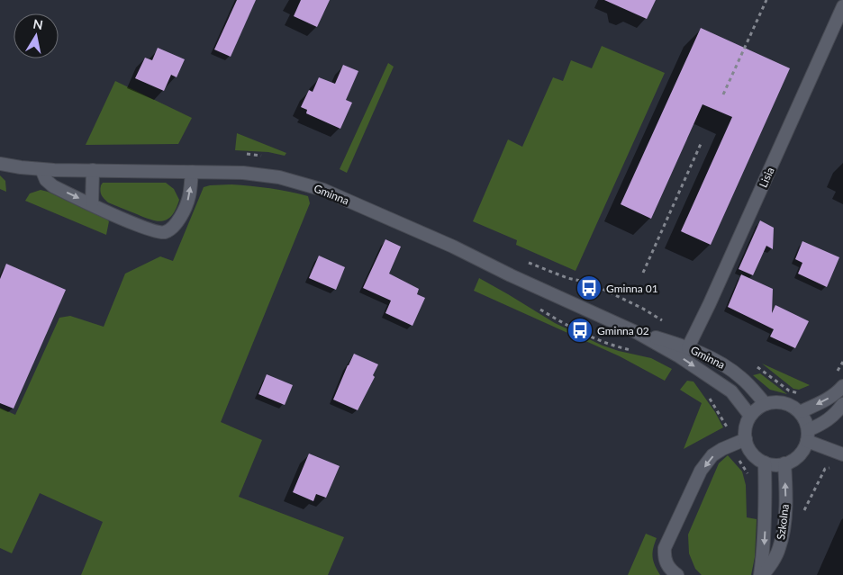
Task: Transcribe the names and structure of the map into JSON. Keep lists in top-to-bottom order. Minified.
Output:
{"streets":{"street":["Lisia","Gminna","Szkolna"]},"crossings":[["Lisia","Gminna"],["Gminna","Szkolna"]],"places":{"bus stop":["Gminna 01","Gminna 02"]},"north":"top"}
